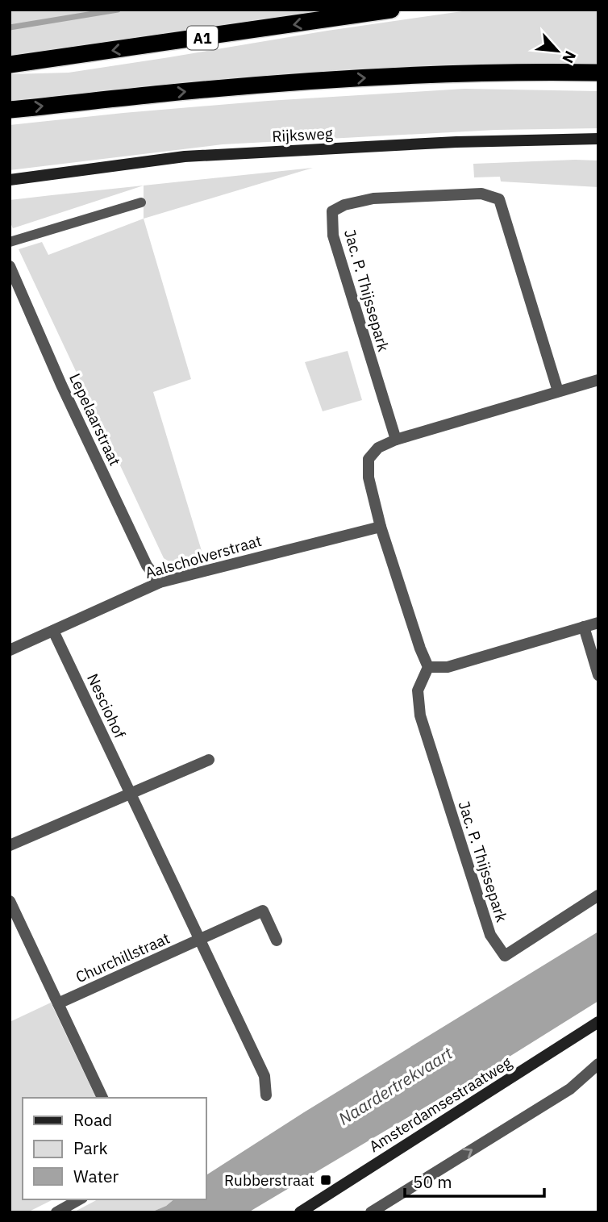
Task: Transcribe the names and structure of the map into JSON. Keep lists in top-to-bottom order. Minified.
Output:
{"streets":{"highway":["A1"],"main road":["Rijksweg","Amsterdamsestraatweg"],"street":["Jac. P. Thijssepark","Lepelaarstraat","Aalscholverstraat","Nesciohof","Churchillstraat"]},"crossings":[["Lepelaarstraat","Aalscholverstraat"],["Aalscholverstraat","Nesciohof"],["Nesciohof","Churchillstraat"]],"water":["Naardertrekvaart"],"places":{"transit":["Rubberstraat"]},"legend":["Road","Park","Water"],"scale_bar":"50 m","north":"bottom right"}
